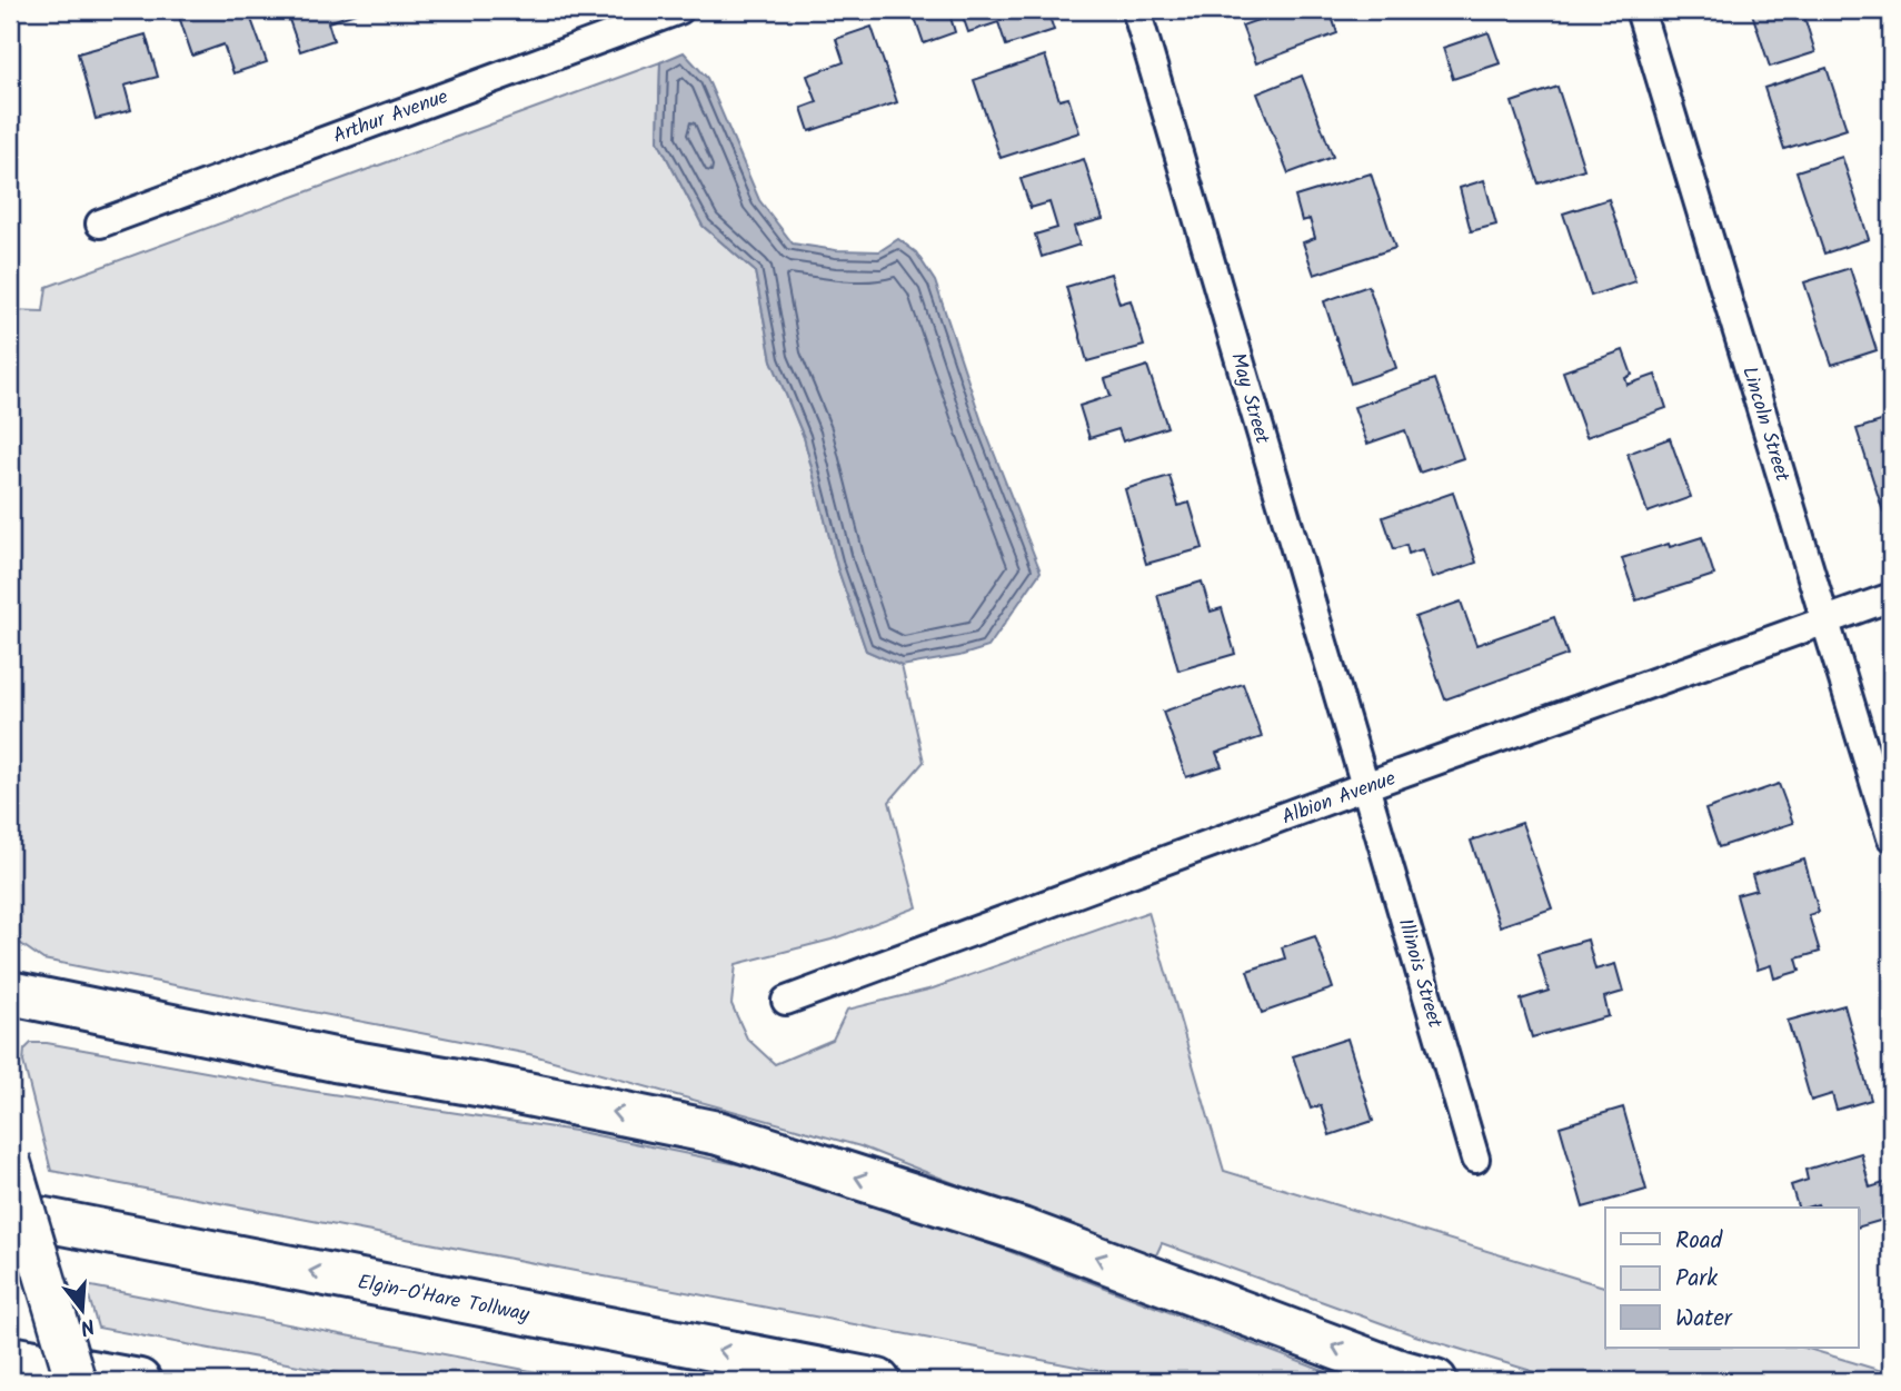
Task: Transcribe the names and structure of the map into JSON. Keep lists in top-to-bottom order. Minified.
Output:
{"streets":{"highway":["Elgin-O'Hare Tollway"],"street":["Arthur Avenue","May Street","Lincoln Street","Albion Avenue","Illinois Street"]},"crossings":[["May Street","Albion Avenue"],["May Street","Illinois Street"],["Lincoln Street","Albion Avenue"],["Albion Avenue","Illinois Street"]],"legend":["Road","Park","Water"],"north":"bottom"}
